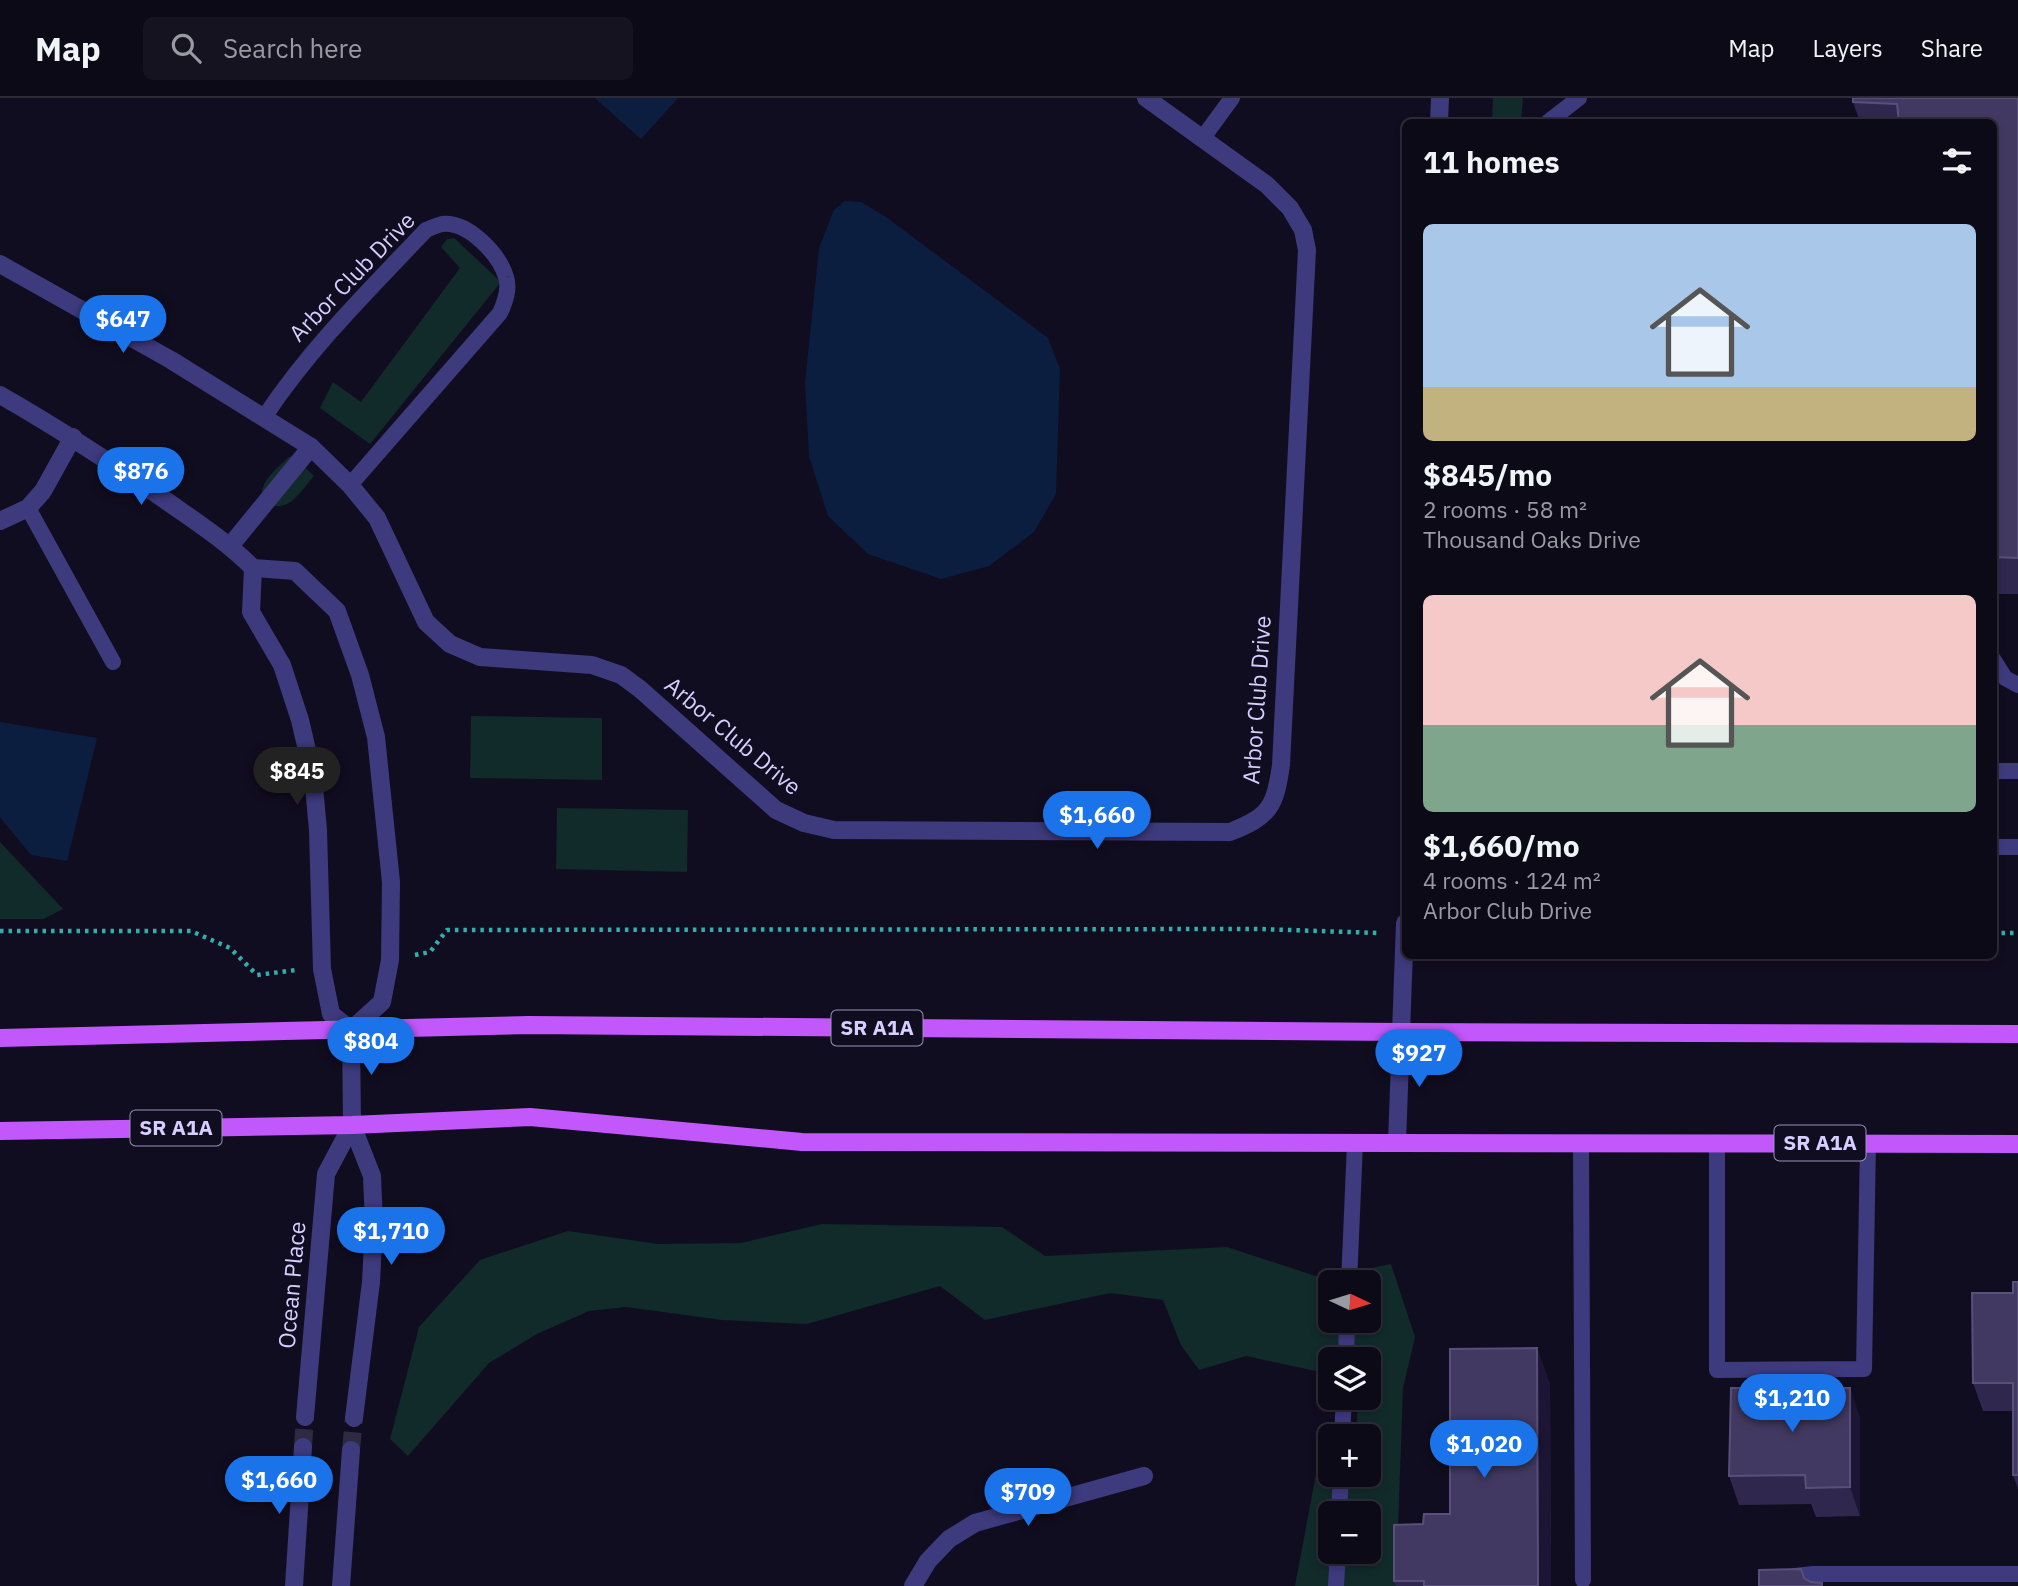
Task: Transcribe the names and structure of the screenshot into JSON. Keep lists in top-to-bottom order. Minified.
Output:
{"streets":{"main road":["SR A1A"],"street":["Arbor Club Drive","Ocean Place"]},"crossings":[["SR A1A","Ocean Place"]],"north":"right","page":{"header":"Map","search":"Search here","nav":["Map","Layers","Share"],"heading":"11 homes","list":[{"name":"$845/mo","note":"2 rooms · 58 m² · Thousand Oaks Drive"},{"name":"$1,660/mo","note":"4 rooms · 124 m² · Arbor Club Drive"}],"price":["$647","$876","$845","$1,660","$804","$927","$1,710","$1,210","$1,020","$1,660","$709"],"map_buttons":["+","−"]}}
